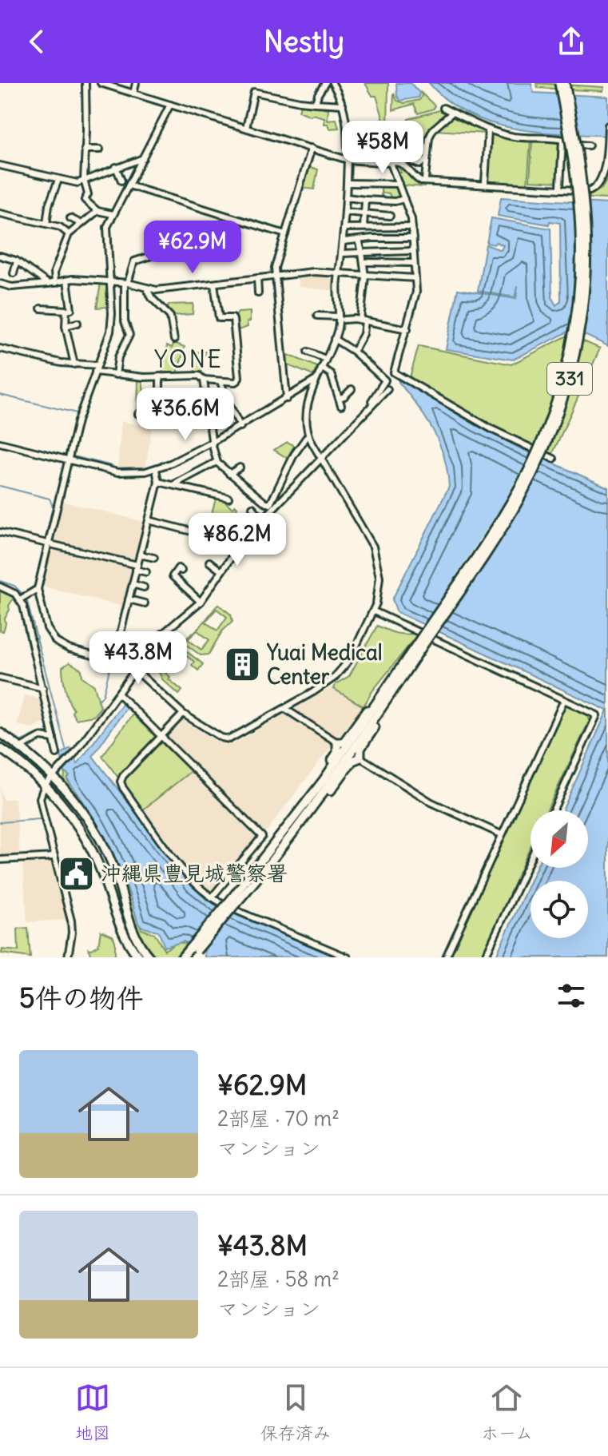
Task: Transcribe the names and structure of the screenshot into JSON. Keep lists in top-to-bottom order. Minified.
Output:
{"streets":{"highway":["331"]},"districts":["YONE"],"places":{"building":["Yuai Medical Center"],"public building":["沖縄県豊見城警察署"]},"north":"bottom left","page":{"header":"Nestly","price":["¥58M","¥62.9M","¥36.6M","¥86.2M","¥43.8M"],"heading":"5件の物件","list":[{"name":"¥62.9M","note":"2部屋 · 70 m² · マンション"},{"name":"¥43.8M","note":"2部屋 · 58 m² · マンション"}],"tabs":["地図","保存済み","ホーム"]}}
